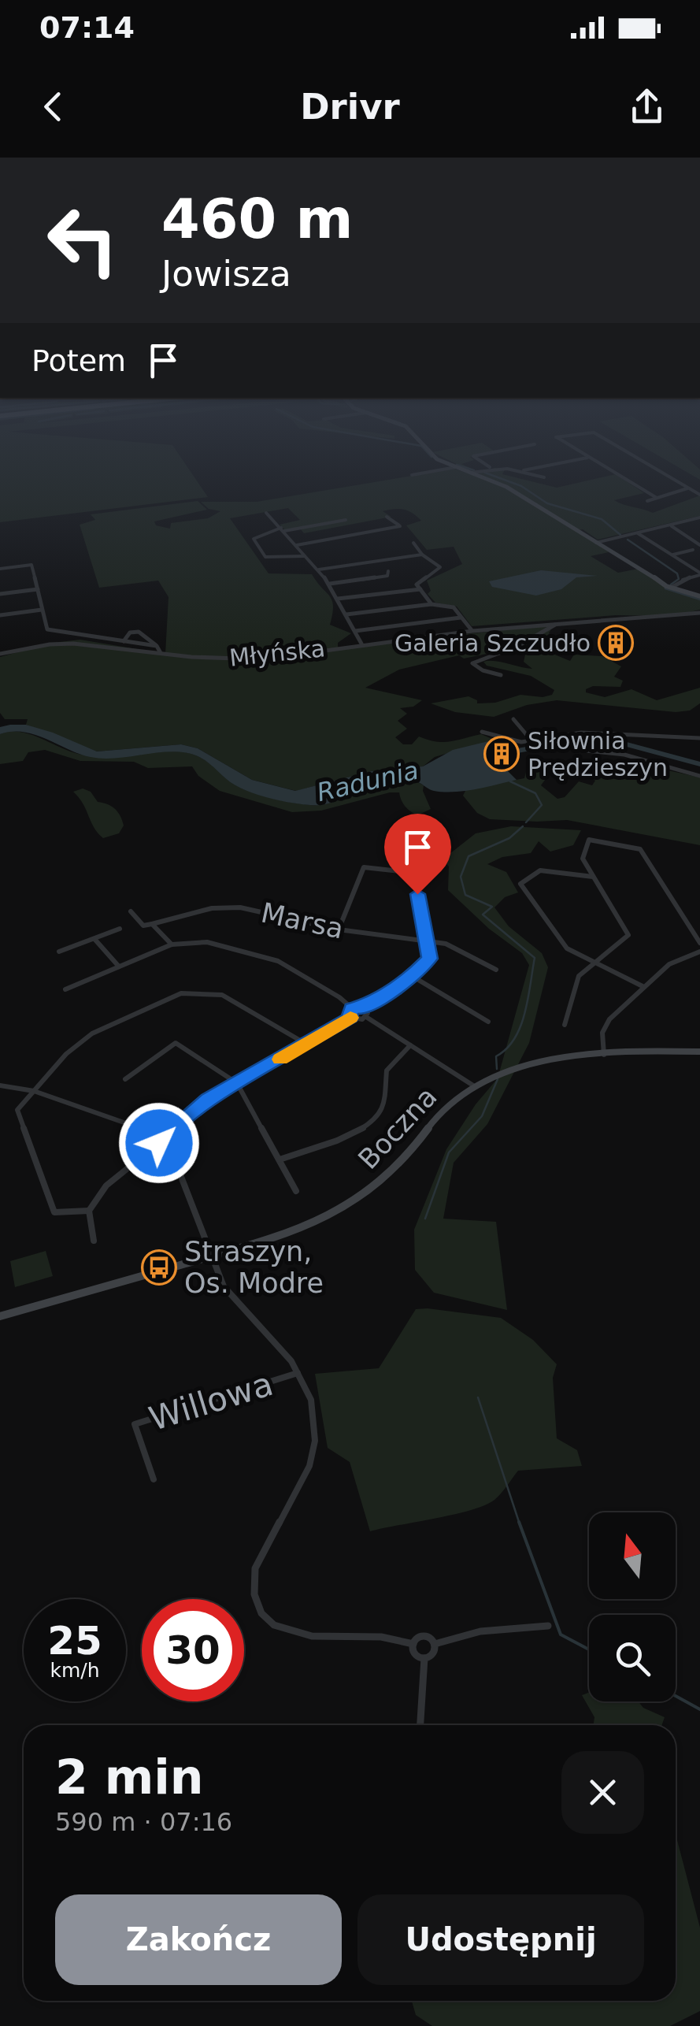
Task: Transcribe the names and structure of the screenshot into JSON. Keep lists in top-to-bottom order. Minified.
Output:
{"streets":{"street":["Młyńska","Marsa","Boczna","Willowa"]},"water":["Radunia"],"places":{"building":["Galeria Szczudło","Siłownia Prędzieszyn"],"bus stop":["Straszyn, Os. Modre"]},"north":"top","page":{"status":"07:14","header":"Drivr","turn":["460 m","Jowisza"],"then":"Potem","speed":"25 km/h","limit":"30","heading":["2 min","590 m · 07:16"],"buttons":["Zakończ","Udostępnij"]}}
